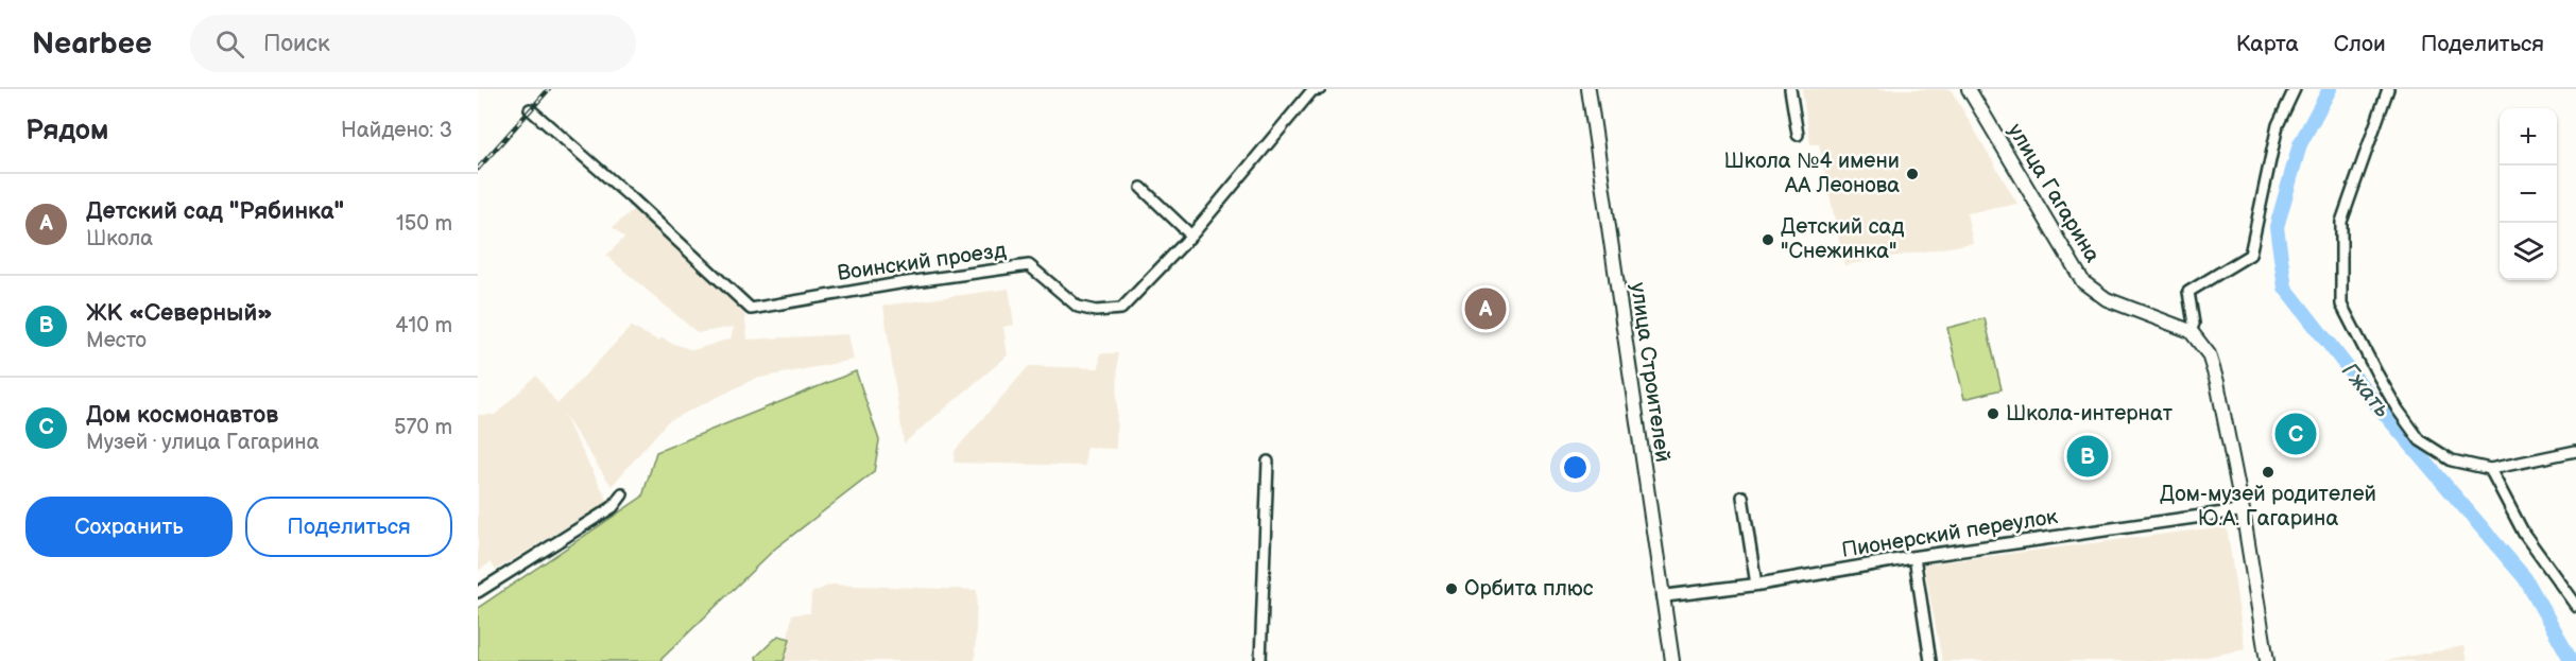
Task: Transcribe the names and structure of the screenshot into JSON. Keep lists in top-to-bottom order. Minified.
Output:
{"streets":{"main road":["улица Гагарина","улица Строителей"],"street":["Воинский проезд","Пионерский переулок"]},"crossings":[["улица Строителей","Пионерский переулок"]],"water":["Гжать"],"places":["Школа №4 имени АА Леонова","Детский сад \"Снежинка\"","Школа-интернат","Дом-музей родителей Ю.А. Гагарина","Орбита плюс"],"page":{"header":"Nearbee","search":"Поиск","nav":["Карта","Слои","Поделиться"],"heading":["Рядом","Найдено: 3"],"map_buttons":["+","−"],"list":[{"mark":"A","name":"Детский сад \"Рябинка\"","note":"Школа","value":"150 m"},{"mark":"B","name":"ЖК «Северный»","note":"Место","value":"410 m"},{"mark":"C","name":"Дом космонавтов","note":"Музей · улица Гагарина","value":"570 m"}],"pins":["A","C","B"],"buttons":["Сохранить","Поделиться"]}}
